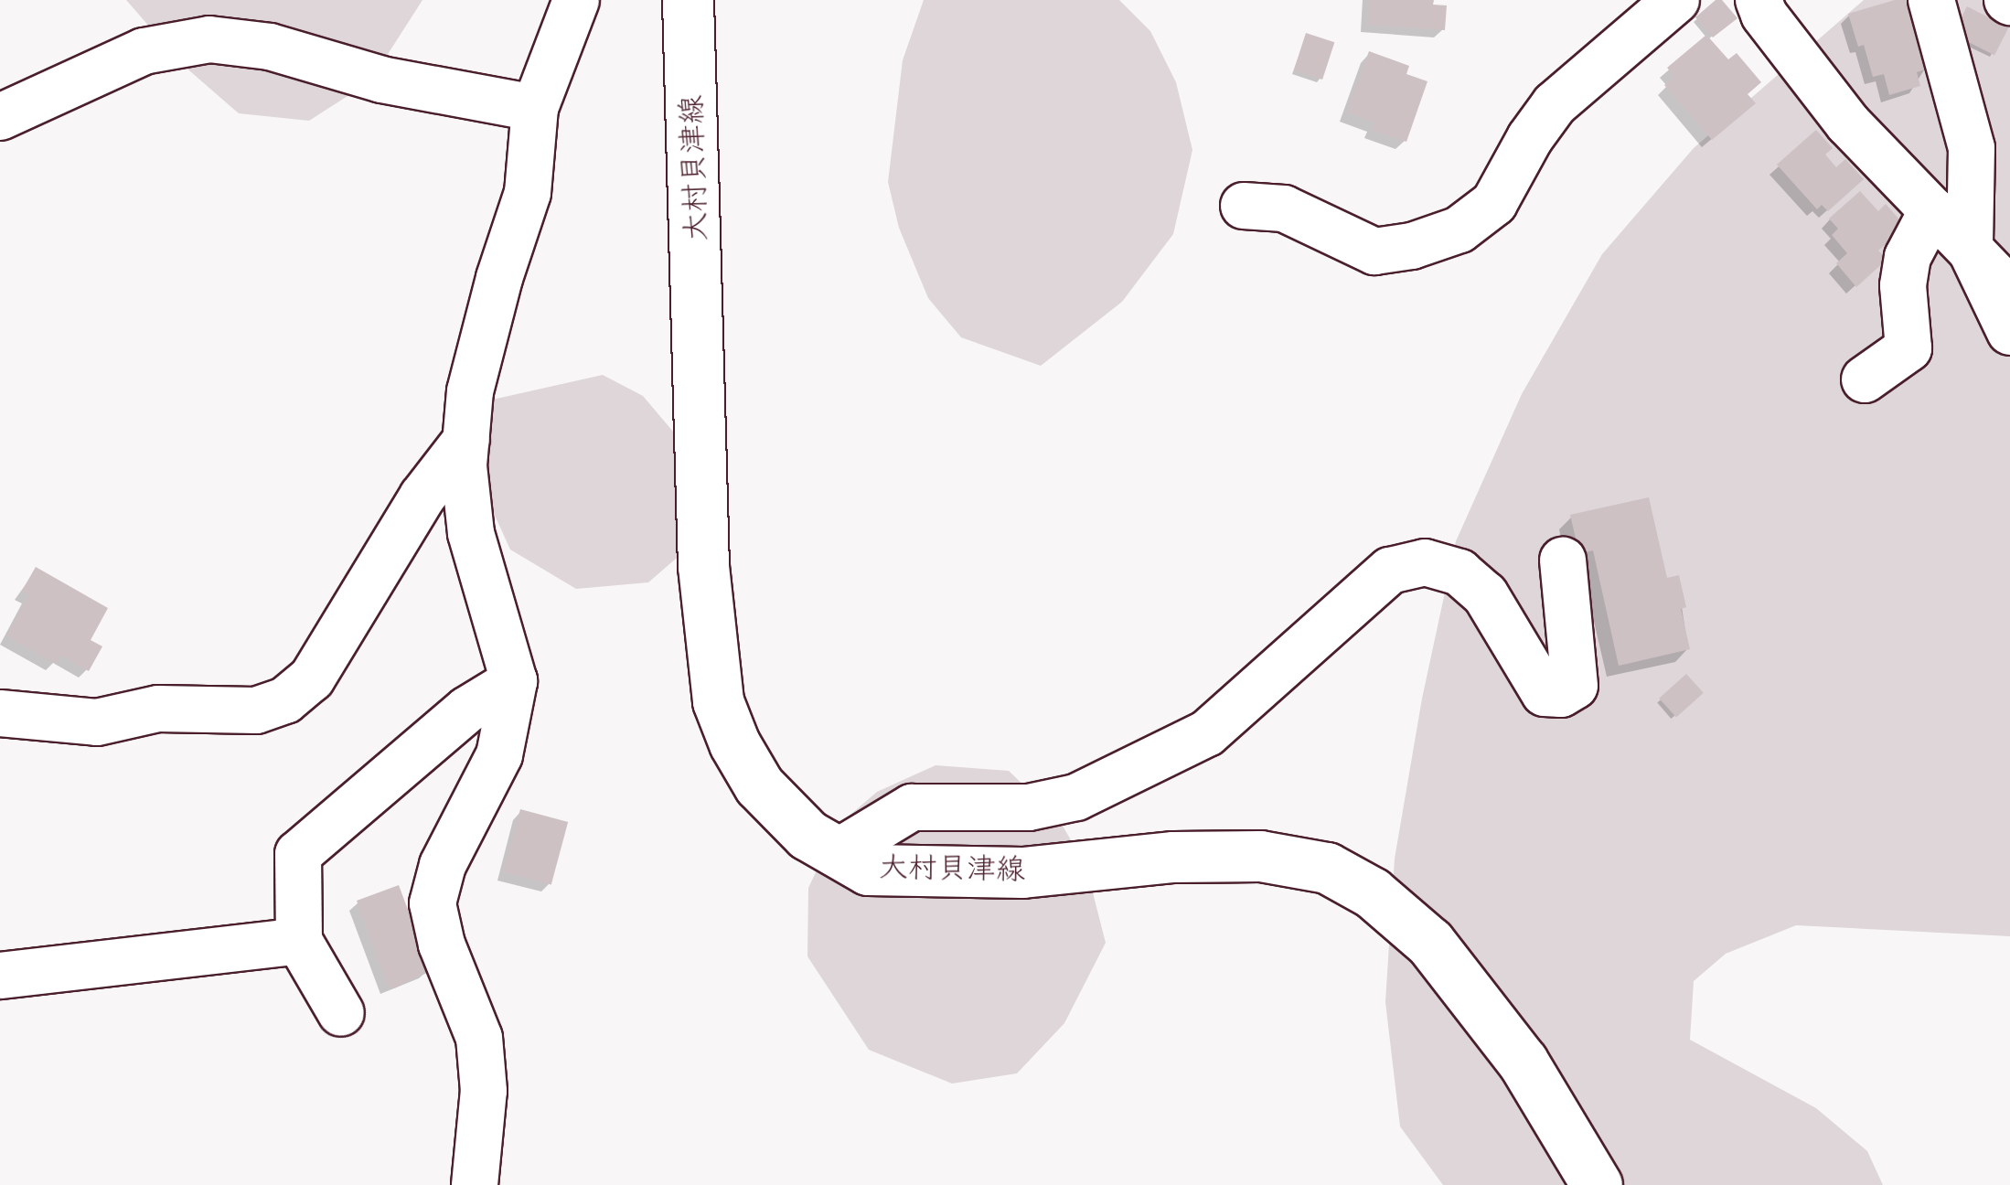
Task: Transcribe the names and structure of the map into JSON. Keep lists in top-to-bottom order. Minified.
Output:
{"streets":{"main road":["大村貝津線"]}}
